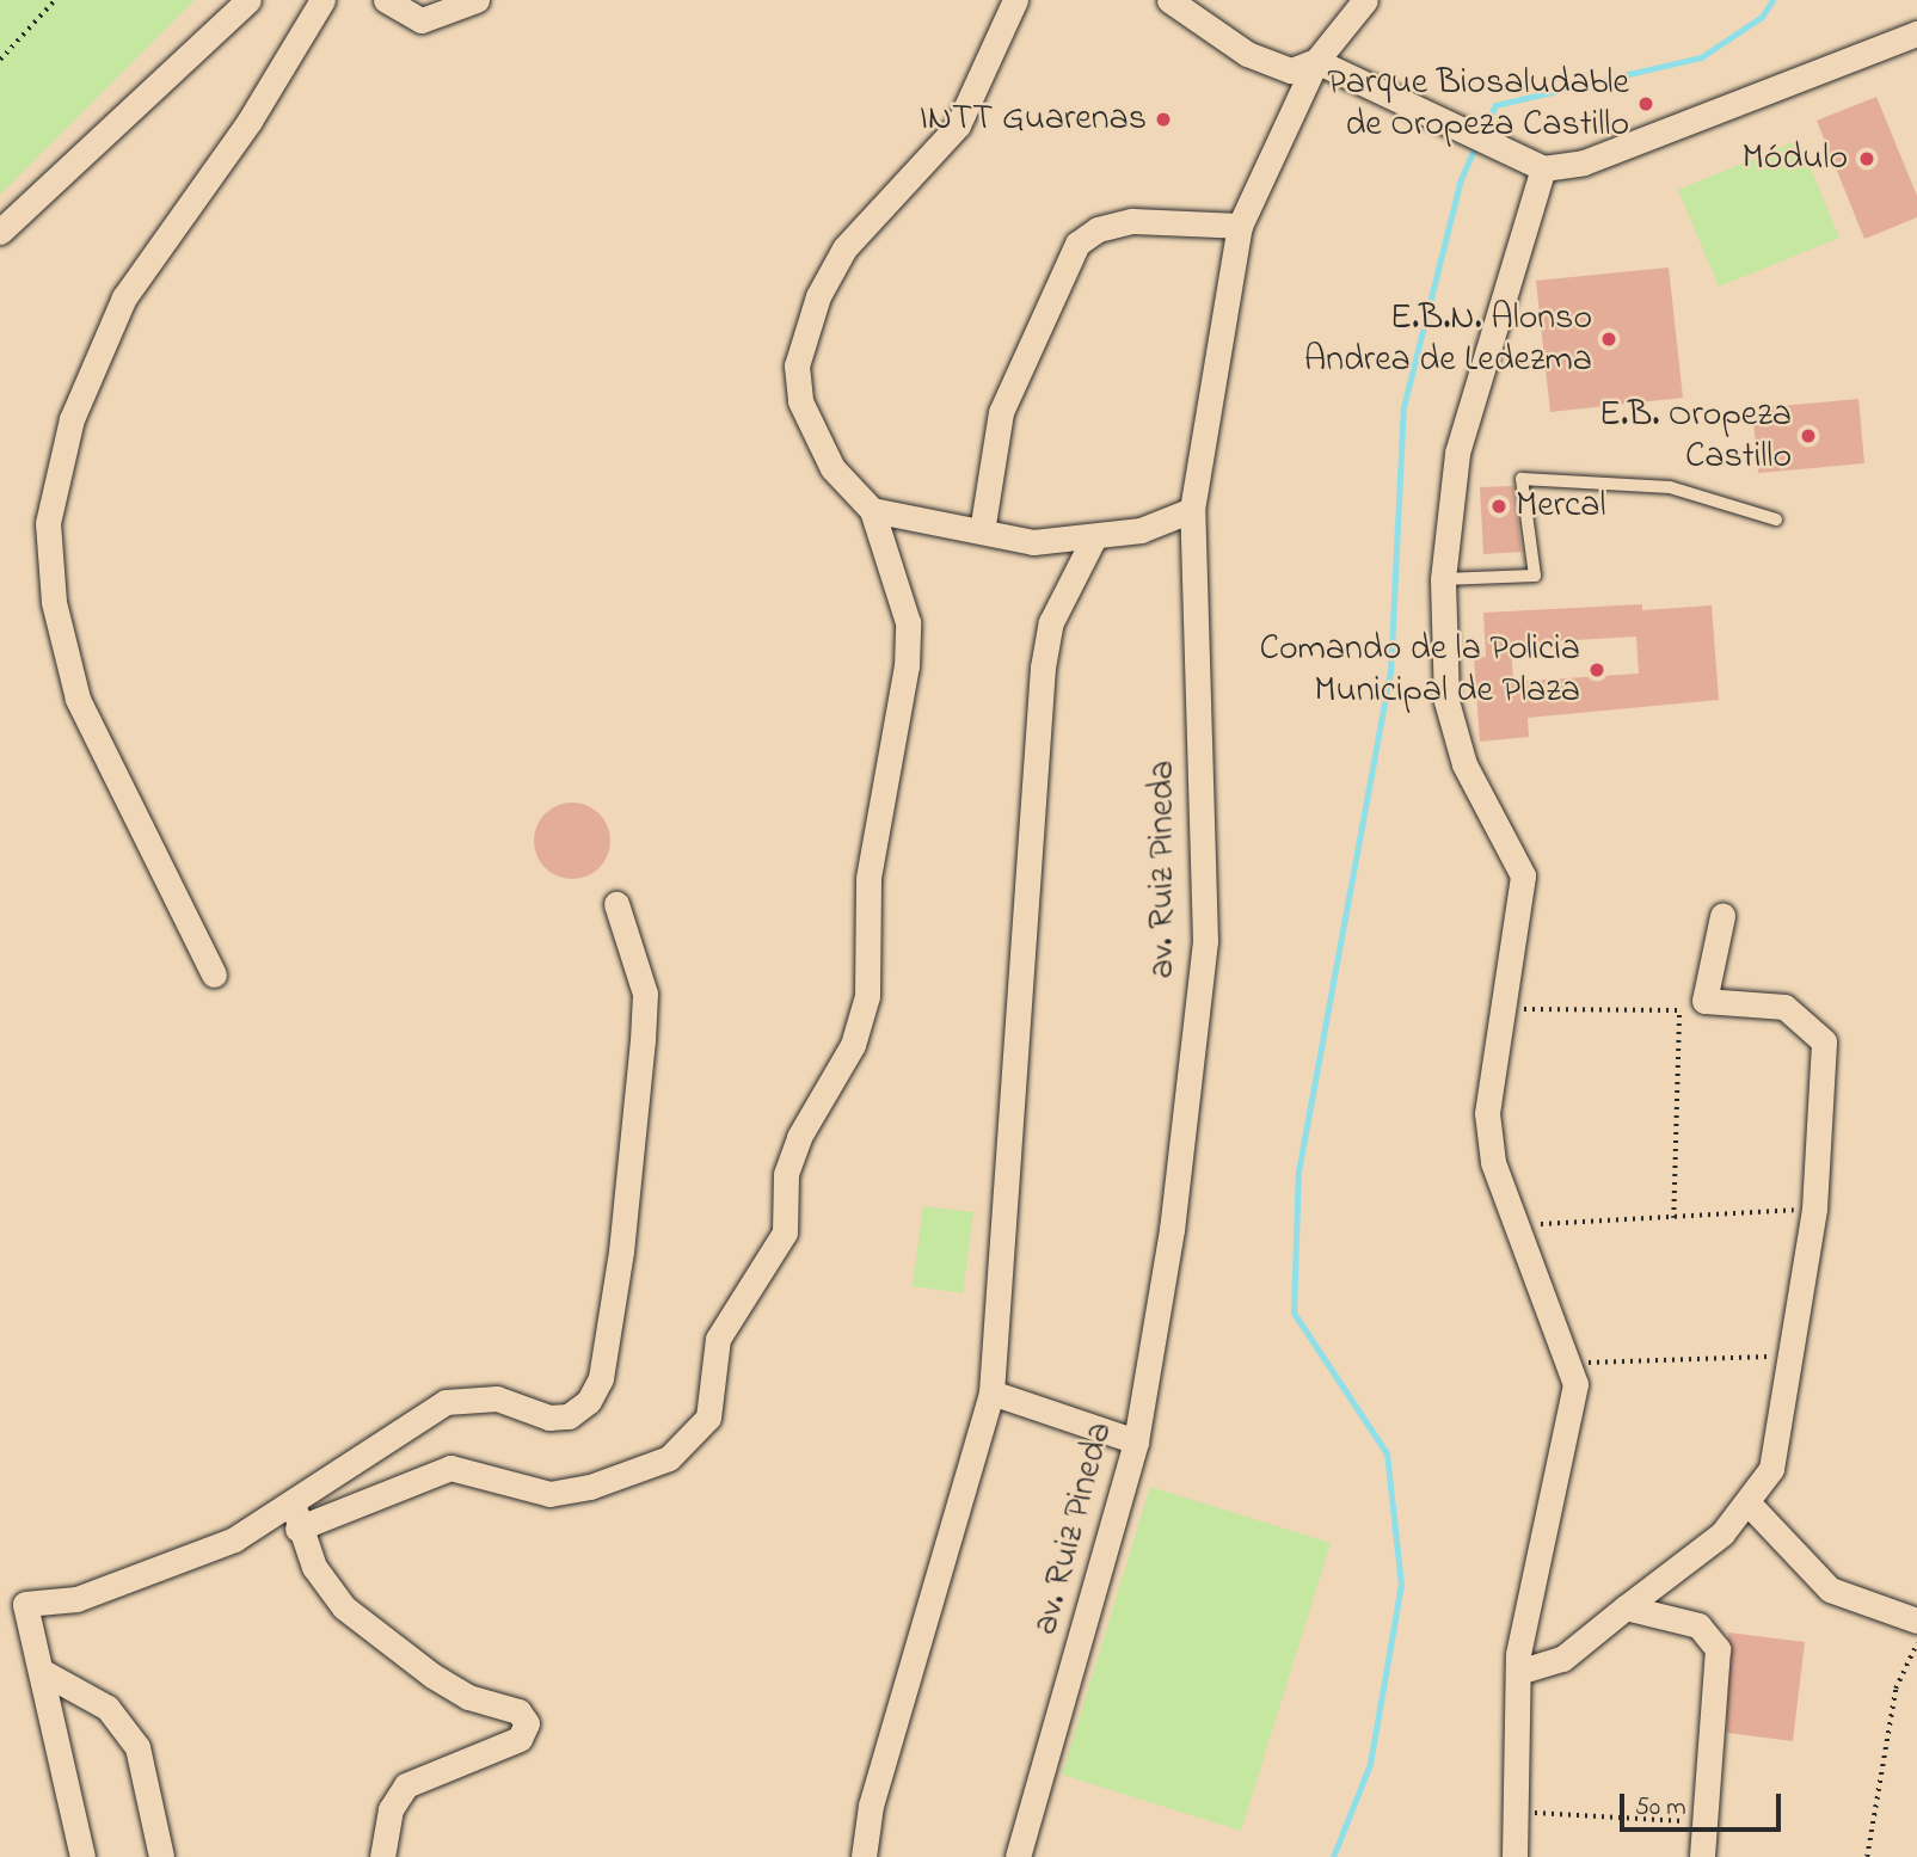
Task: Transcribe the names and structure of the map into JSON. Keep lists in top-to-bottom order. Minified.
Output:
{"streets":{"street":["av. Ruiz Pineda"]},"places":["Parque Biosaludable de Oropeza Castillo","INTT Guarenas","Módulo","E.B.N. Alonso Andrea de Ledezma","E.B. Oropeza Castillo","Mercal","Comando de la Policia Municipal de Plaza"],"scale_bar":"50 m"}
